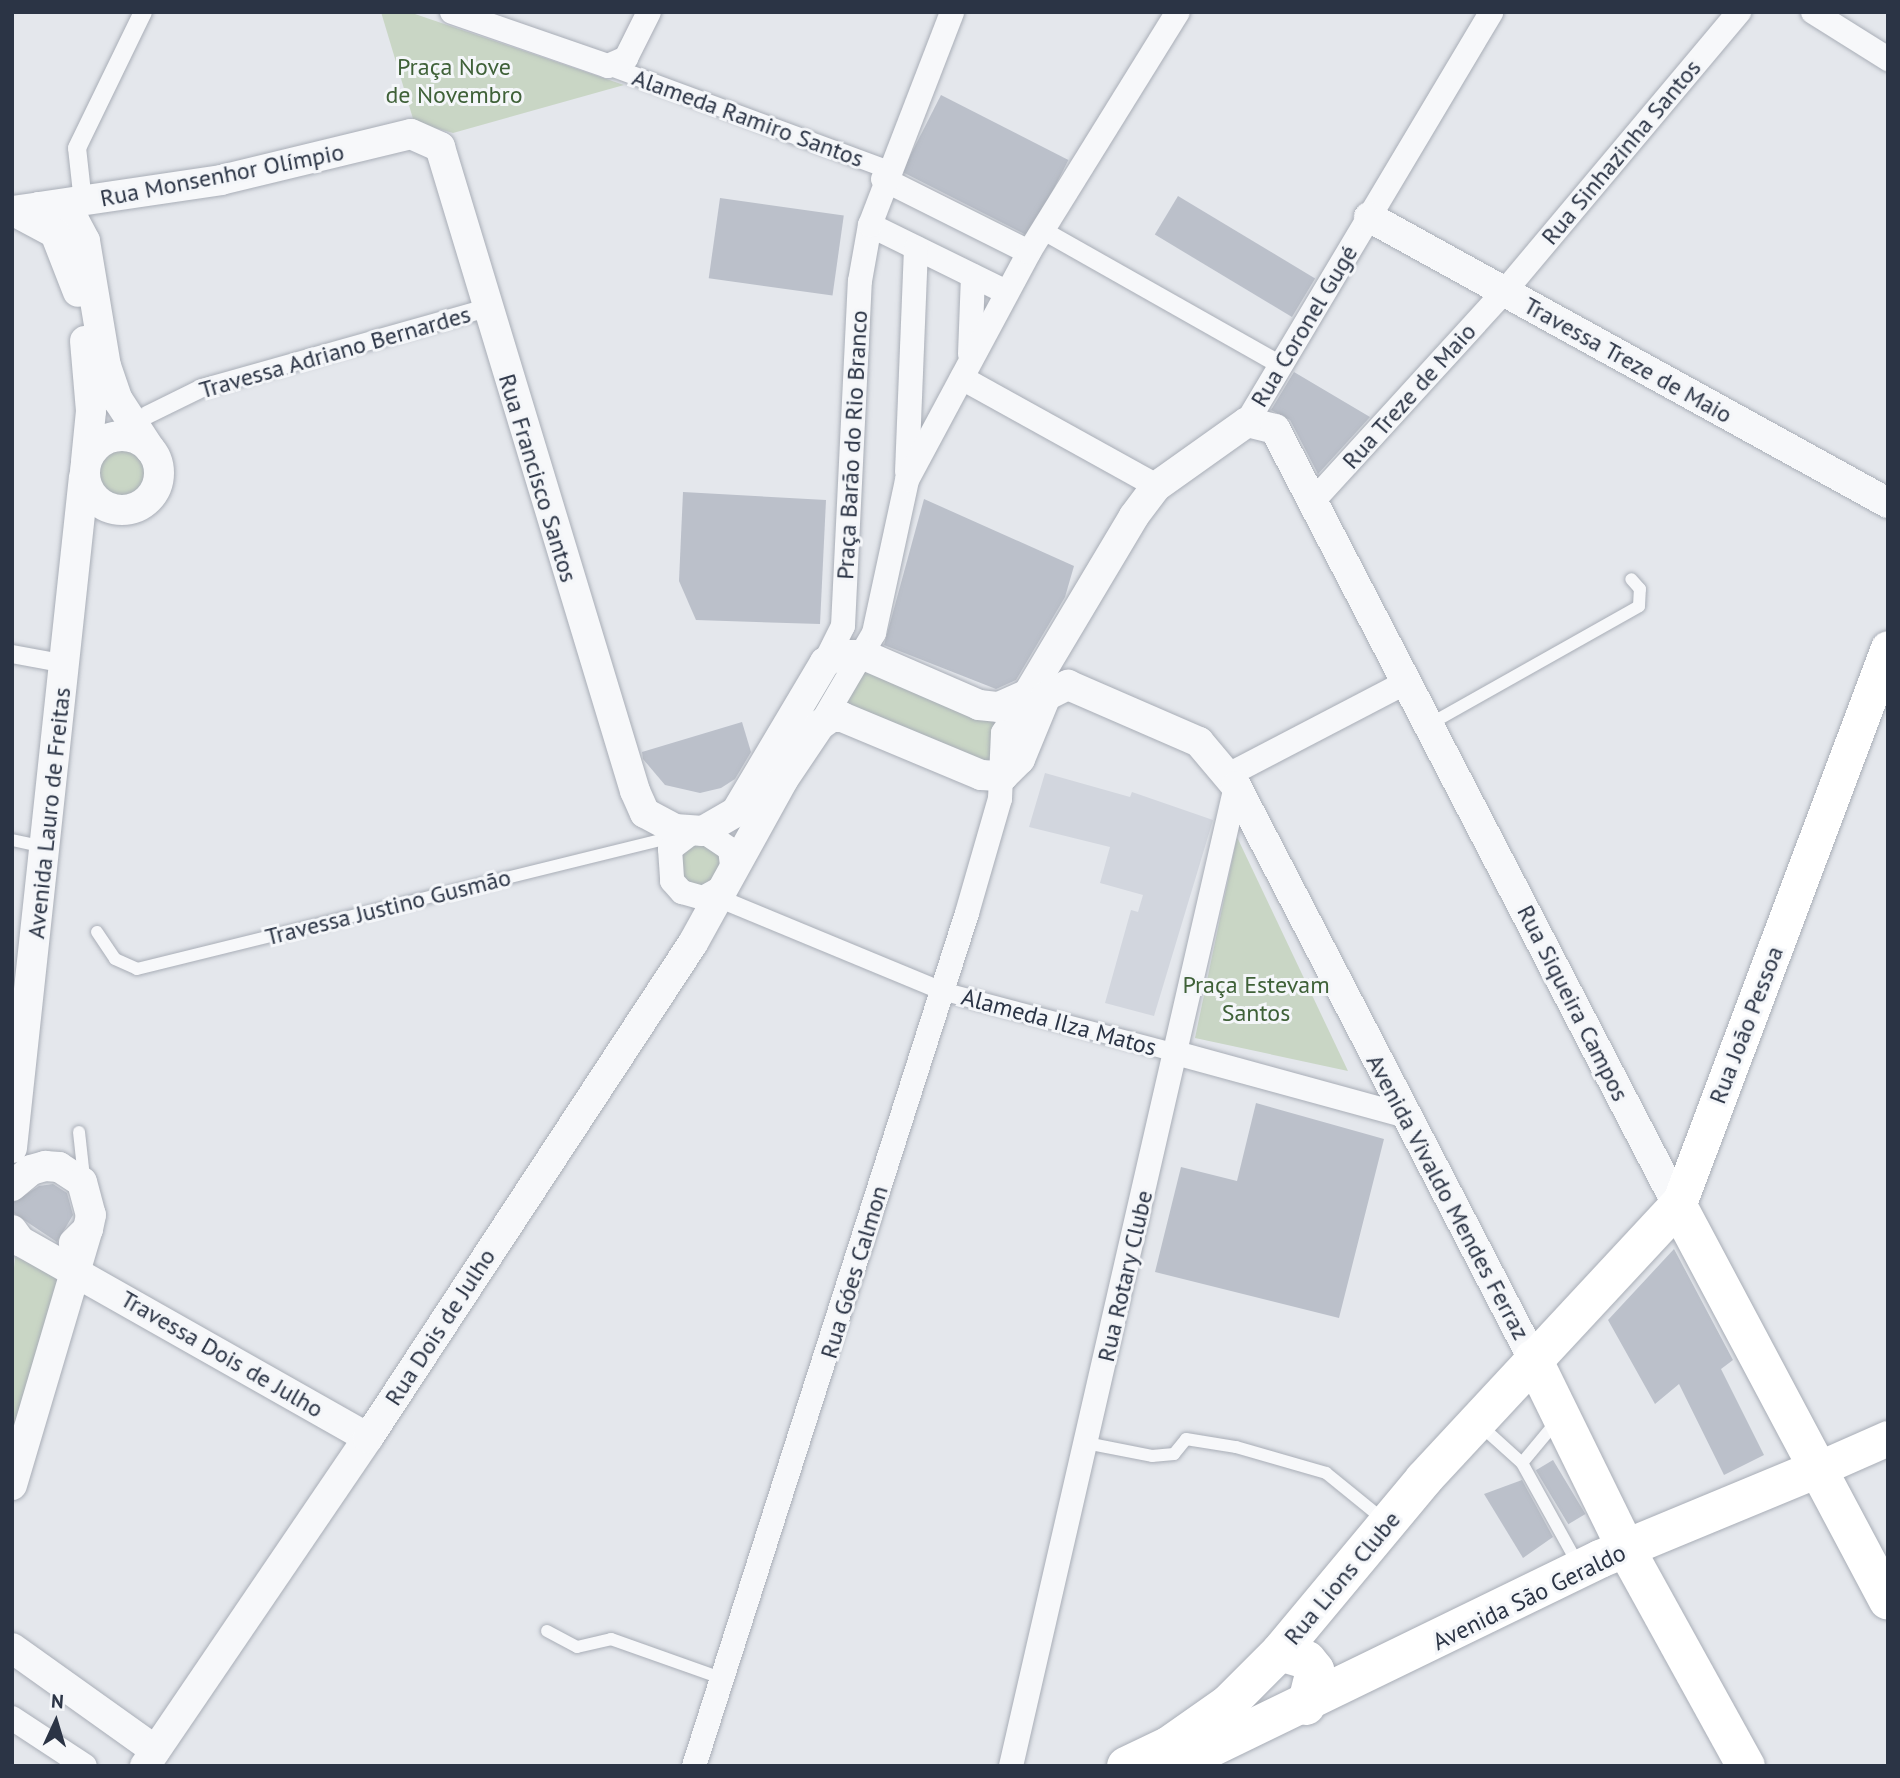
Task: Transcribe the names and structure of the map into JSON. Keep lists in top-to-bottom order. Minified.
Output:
{"streets":{"main road":["Rua Siqueira Campos","Rua João Pessoa","Avenida Vivaldo Mendes Ferraz","Rua Lions Clube","Avenida São Geraldo"],"street":["Alameda Ramiro Santos","Rua Sinhazinha Santos","Rua Monsenhor Olímpio","Rua Coronel Gugé","Travessa Adriano Bernardes","Travessa Treze de Maio","Rua Treze de Maio","Praça Barão do Rio Branco","Rua Francisco Santos","Avenida Lauro de Freitas","Alameda Ilza Matos","Rua Góes Calmon","Rua Rotary Clube","Rua Dois de Julho","Travessa Dois de Julho"],"lane":["Travessa Justino Gusmão"]},"crossings":[["Alameda Ramiro Santos","Praça Barão do Rio Branco"],["Rua Sinhazinha Santos","Travessa Treze de Maio"],["Rua Sinhazinha Santos","Rua Treze de Maio"],["Rua Monsenhor Olímpio","Rua Francisco Santos"],["Rua Monsenhor Olímpio","Avenida Lauro de Freitas"],["Rua Coronel Gugé","Travessa Treze de Maio"],["Rua Coronel Gugé","Rua Siqueira Campos"],["Rua Coronel Gugé","Rua Góes Calmon"],["Travessa Adriano Bernardes","Rua Francisco Santos"],["Travessa Treze de Maio","Rua Treze de Maio"],["Rua Treze de Maio","Rua Siqueira Campos"],["Praça Barão do Rio Branco","Rua Dois de Julho"],["Rua Francisco Santos","Travessa Justino Gusmão"],["Rua Francisco Santos","Alameda Ilza Matos"],["Rua Francisco Santos","Rua Dois de Julho"],["Travessa Justino Gusmão","Alameda Ilza Matos"],["Travessa Justino Gusmão","Rua Dois de Julho"],["Rua Siqueira Campos","Rua João Pessoa"],["Rua Siqueira Campos","Avenida São Geraldo"],["Alameda Ilza Matos","Rua Góes Calmon"],["Alameda Ilza Matos","Rua Rotary Clube"],["Alameda Ilza Matos","Rua Dois de Julho"],["Rua João Pessoa","Avenida Vivaldo Mendes Ferraz"],["Rua João Pessoa","Rua Lions Clube"],["Avenida Vivaldo Mendes Ferraz","Rua Rotary Clube"],["Avenida Vivaldo Mendes Ferraz","Rua Lions Clube"],["Avenida Vivaldo Mendes Ferraz","Avenida São Geraldo"],["Rua Dois de Julho","Travessa Dois de Julho"]],"parks":["Praça Nove de Novembro","Praça Estevam Santos"],"north":"top"}
